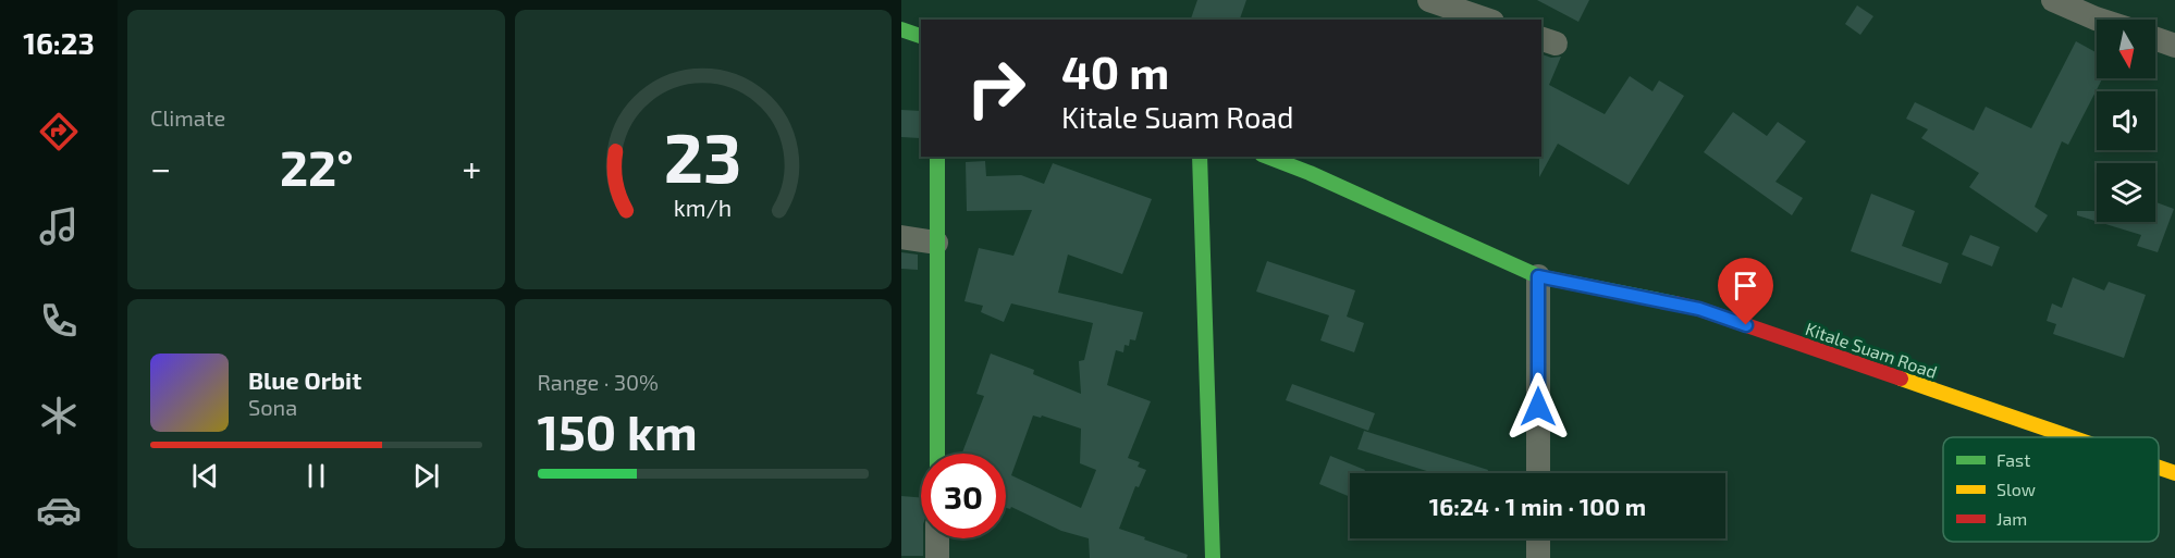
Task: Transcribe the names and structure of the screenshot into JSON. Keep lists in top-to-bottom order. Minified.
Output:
{"streets":{"main road":["Kitale Suam Road"]},"legend":["Fast","Slow","Jam"],"north":"bottom","page":{"tabs":"16:23","tile":["Climate",["Range · 30%","150 km"]],"turn":["40 m","Kitale Suam Road"],"heat":["−","22°","+"],"song":["Blue Orbit","Sona"],"limit":"30","trip":"16:24 · 1 min · 100 m","gauge":["23","km/h"]}}
